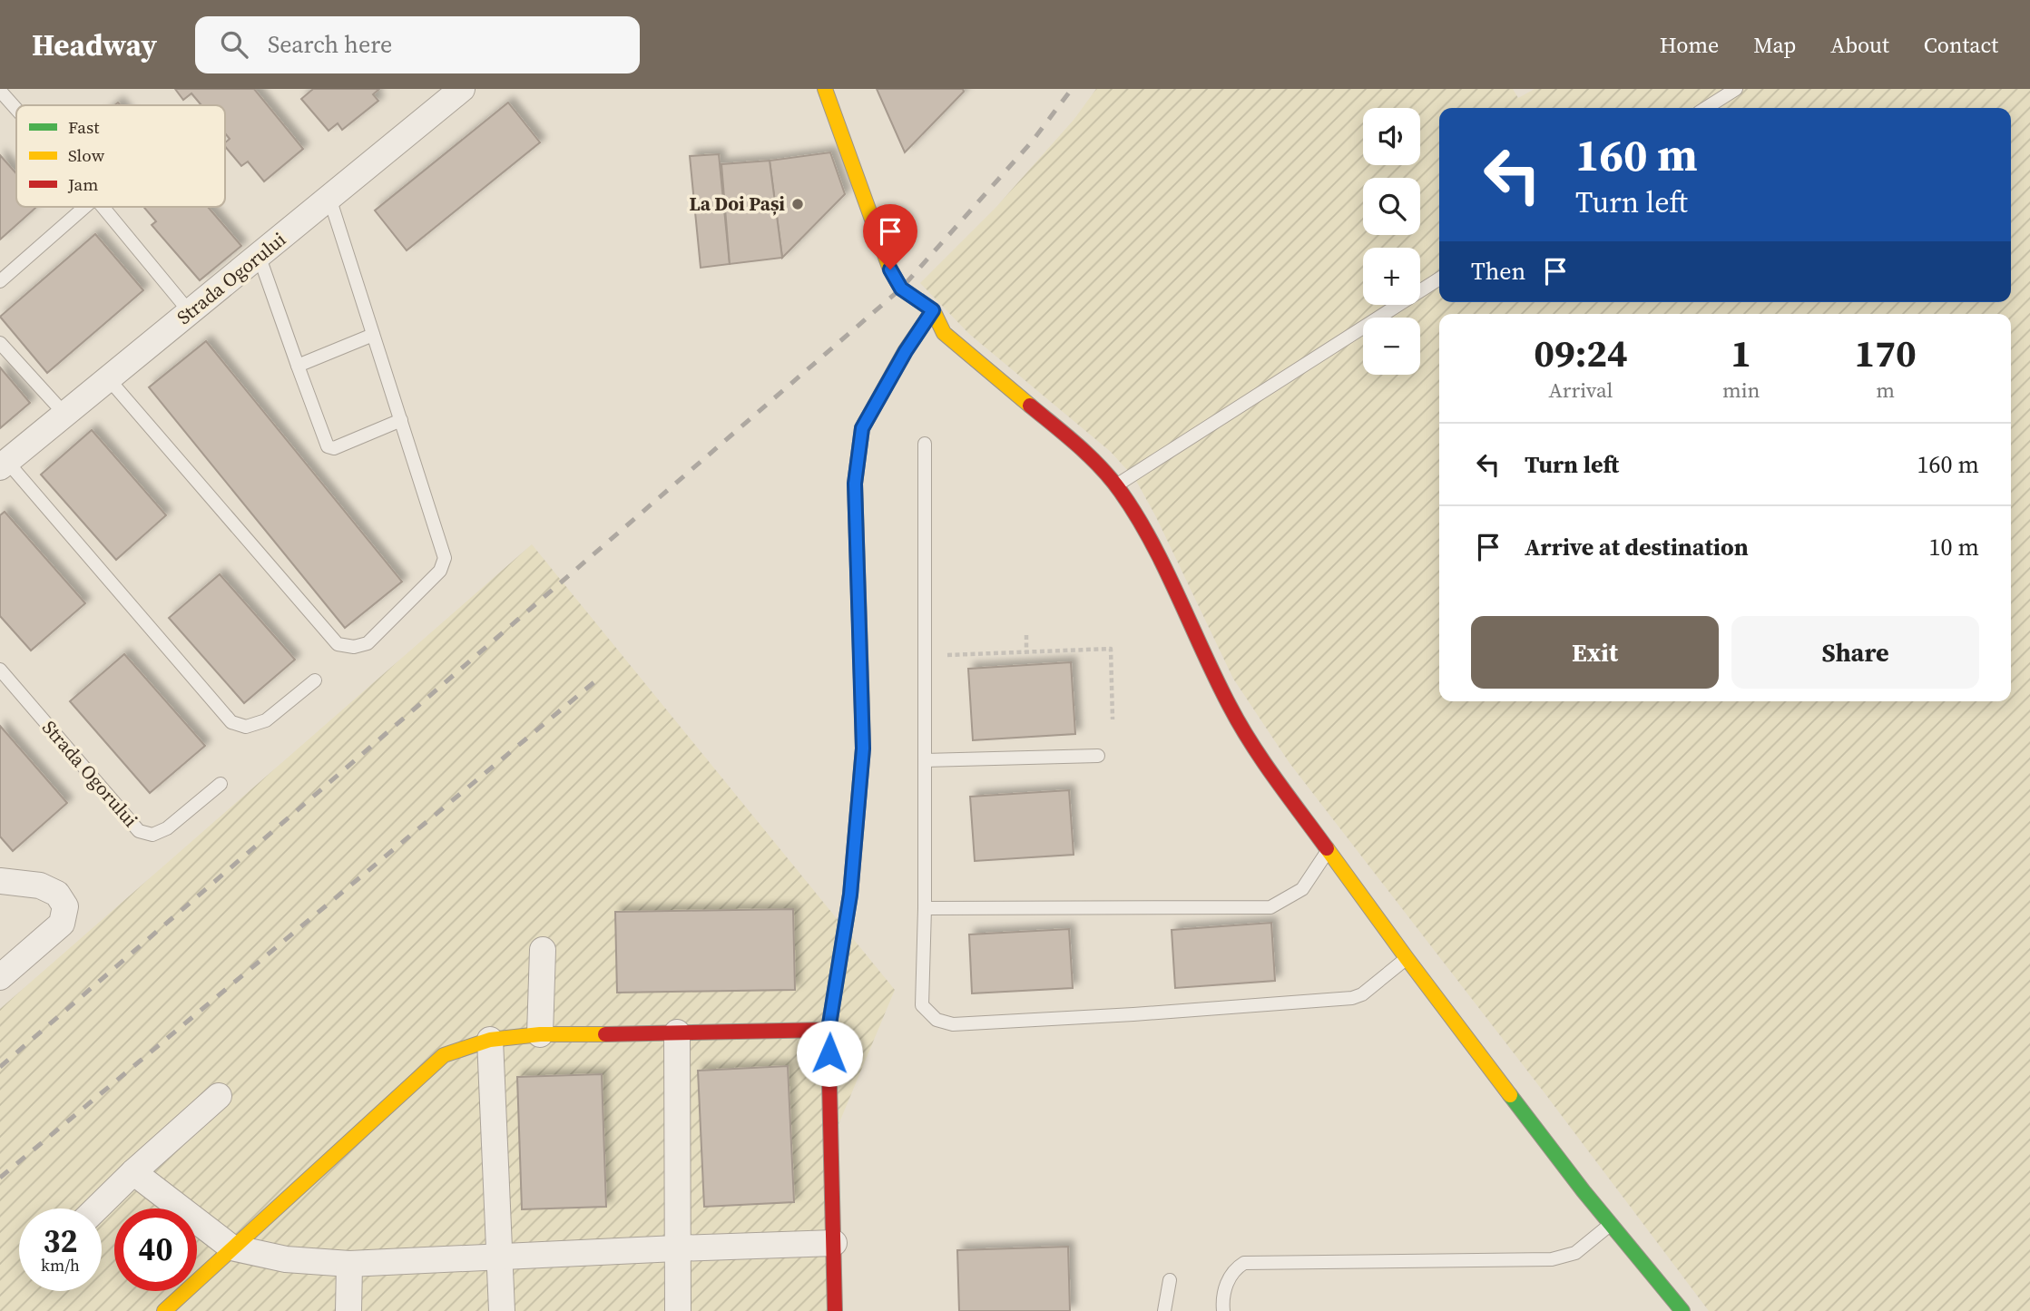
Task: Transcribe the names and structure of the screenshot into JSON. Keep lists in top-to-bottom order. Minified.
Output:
{"streets":{"street":["Strada Ogorului"]},"places":["La Doi Pași"],"legend":["Fast","Slow","Jam"],"page":{"header":"Headway","search":"Search here","nav":["Home","Map","About","Contact"],"map_buttons":["+","−"],"turn":["160 m","Turn left"],"then":"Then","eta":["09:24","Arrival","1","min","170","m"],"list":[{"name":"Turn left","value":"160 m"},{"name":"Arrive at destination","value":"10 m"}],"buttons":["Exit","Share"],"speed":"32 km/h","limit":"40"}}
